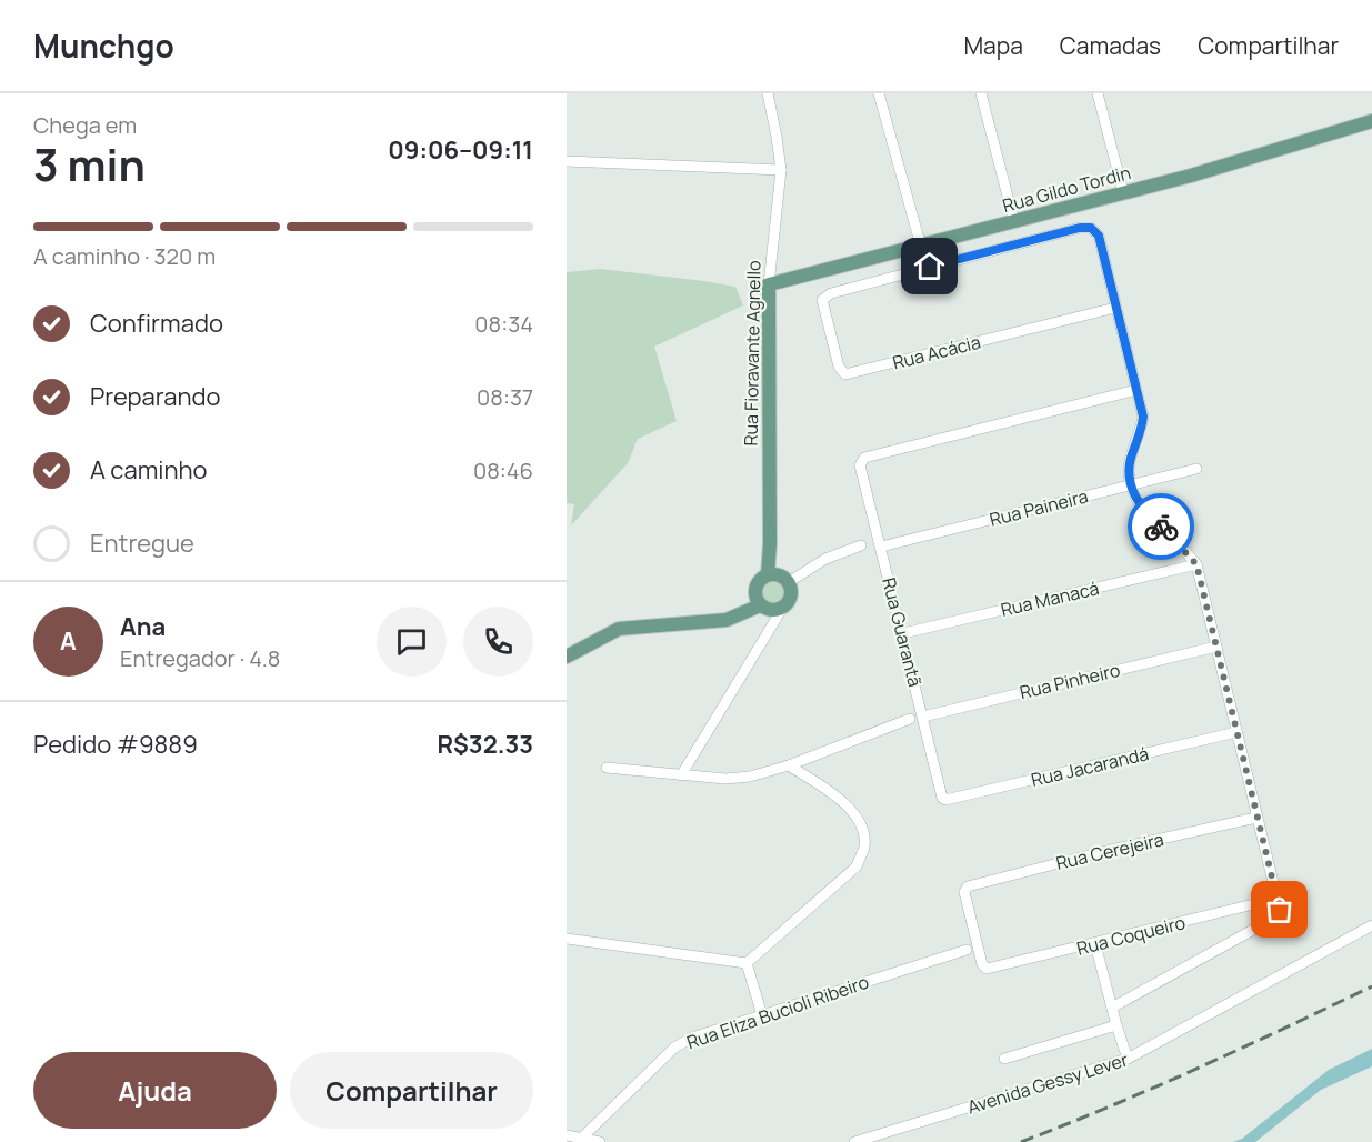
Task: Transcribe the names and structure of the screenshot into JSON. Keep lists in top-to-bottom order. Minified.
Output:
{"streets":{"main road":["Rua Gildo Tordin","Rua Fioravante Agnello"],"street":["Rua Acácia","Rua Paineira","Rua Manacá","Rua Guarantã","Rua Pinheiro","Rua Jacarandá","Rua Cerejeira","Rua Coqueiro","Rua Eliza Bucioli Ribeiro","Avenida Gessy Lever"]},"crossings":[["Rua Gildo Tordin","Rua Fioravante Agnello"],["Rua Paineira","Rua Guarantã"],["Rua Manacá","Rua Guarantã"],["Rua Guarantã","Rua Pinheiro"],["Rua Guarantã","Rua Jacarandá"],["Rua Cerejeira","Rua Coqueiro"]],"page":{"header":"Munchgo","nav":["Mapa","Camadas","Compartilhar"],"heading":["3 min","Chega em","09:06–09:11"],"panel":["Ana","Entregador · 4.8","Pedido #9889","R$32.33"],"bar":"A caminho · 320 m","list":[["Confirmado","08:34"],["Preparando","08:37"],["A caminho","08:46"],"Entregue"],"round":"A","buttons":["Ajuda","Compartilhar"]}}
